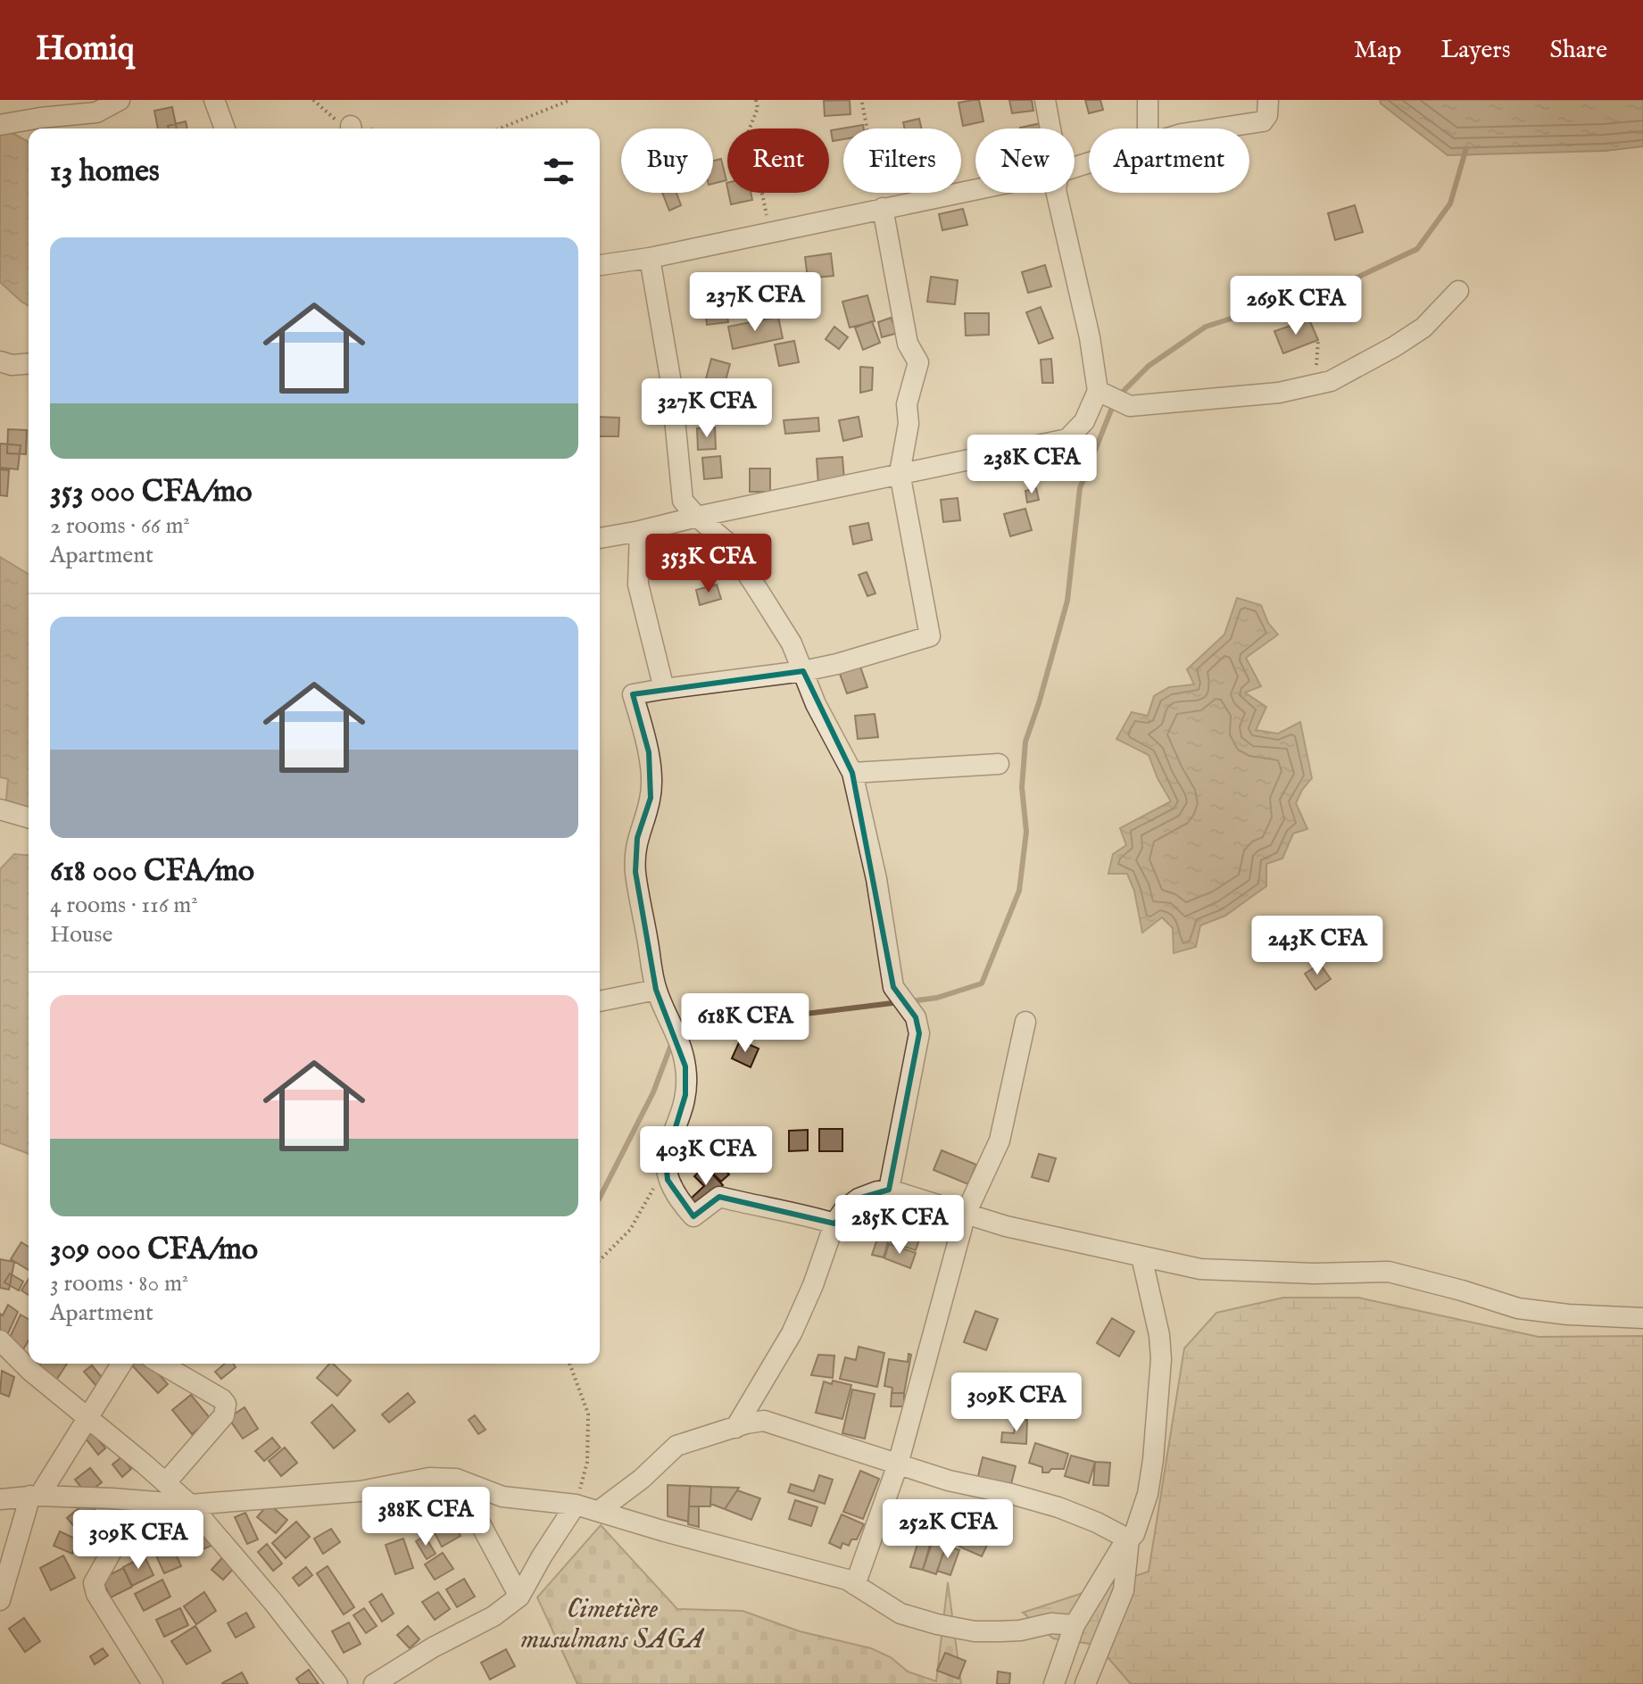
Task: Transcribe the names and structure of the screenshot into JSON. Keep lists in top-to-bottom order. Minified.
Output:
{"parks":["Cimetière musulmans SAGA"],"page":{"header":"Homiq","nav":["Map","Layers","Share"],"chip":["Buy","Rent","Filters","New","Apartment"],"heading":"13 homes","list":[{"name":"353 000 CFA/mo","note":"2 rooms · 66 m² · Apartment"},{"name":"618 000 CFA/mo","note":"4 rooms · 116 m² · House"},{"name":"309 000 CFA/mo","note":"3 rooms · 80 m² · Apartment"}],"price":["237K CFA","269K CFA","327K CFA","238K CFA","353K CFA","243K CFA","618K CFA","403K CFA","285K CFA","309K CFA","388K CFA","252K CFA","309K CFA"]}}
